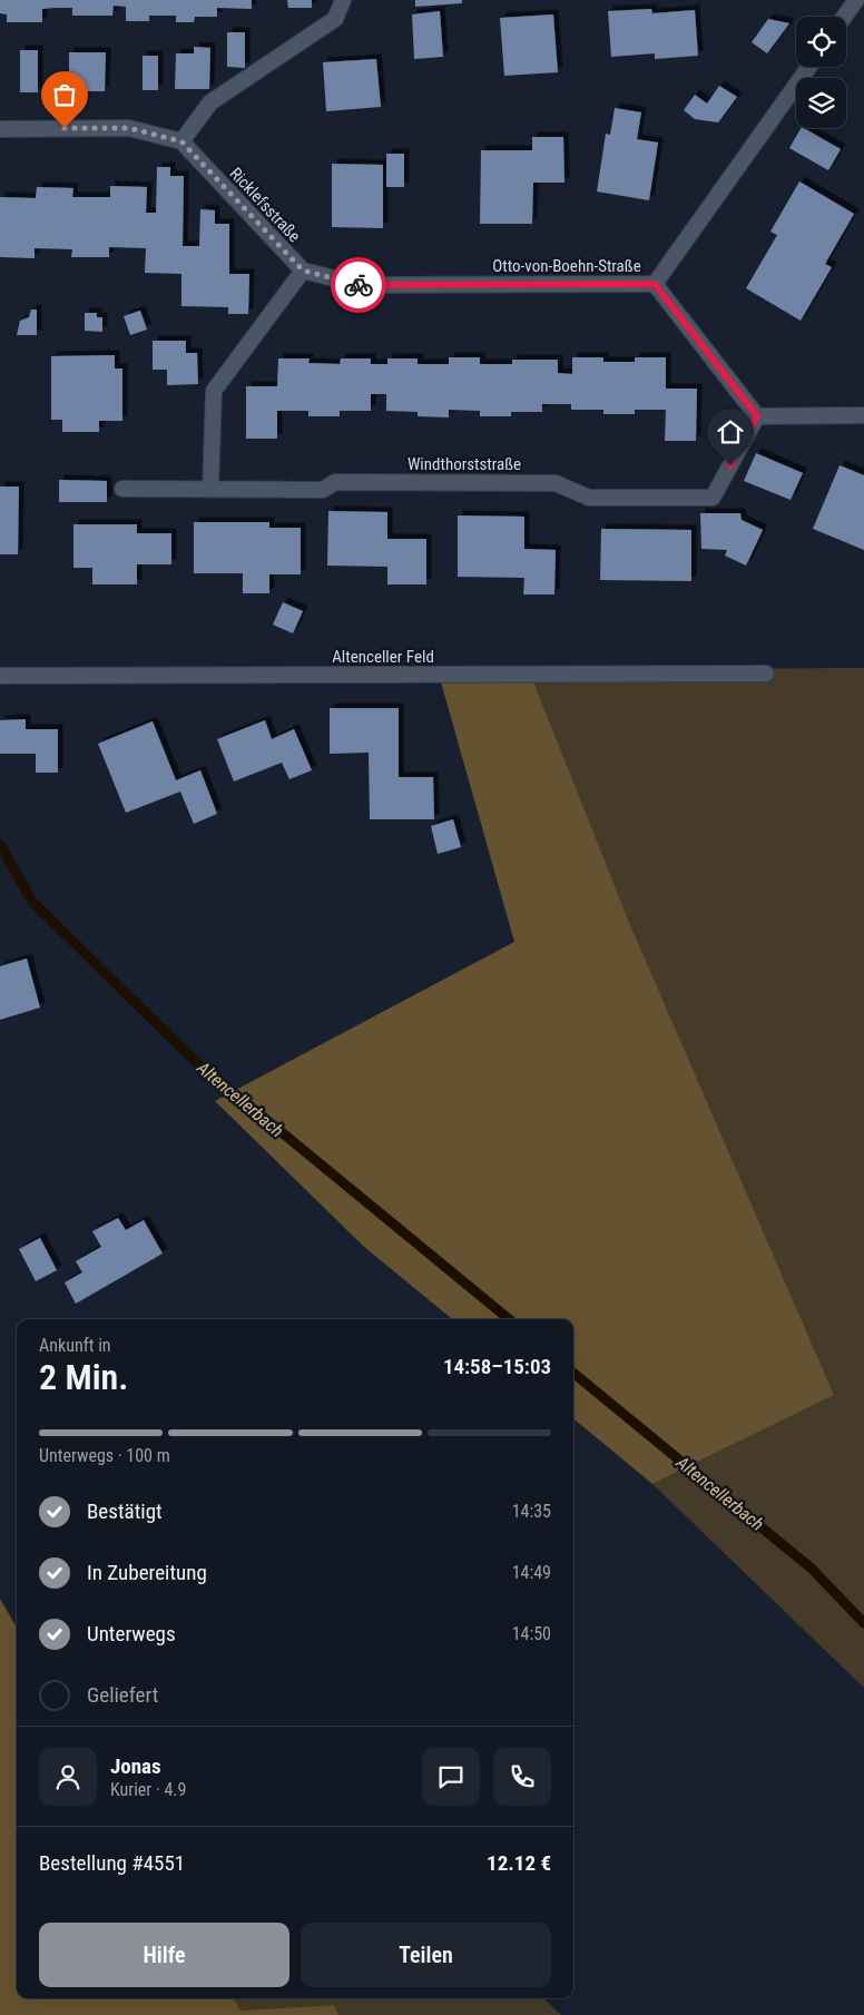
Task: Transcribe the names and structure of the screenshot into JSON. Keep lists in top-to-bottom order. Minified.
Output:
{"streets":{"street":["Ricklefsstraße","Otto-von-Boehn-Straße","Windthorststraße","Altenceller Feld"]},"crossings":[["Ricklefsstraße","Otto-von-Boehn-Straße"]],"water":["Altencellerbach"],"page":{"heading":["2 Min.","Ankunft in","14:58–15:03"],"panel":["Jonas","Kurier · 4.9","Bestellung #4551","12.12 €"],"bar":"Unterwegs · 100 m","list":[["Bestätigt","14:35"],["In Zubereitung","14:49"],["Unterwegs","14:50"],"Geliefert"],"buttons":["Hilfe","Teilen"]}}
